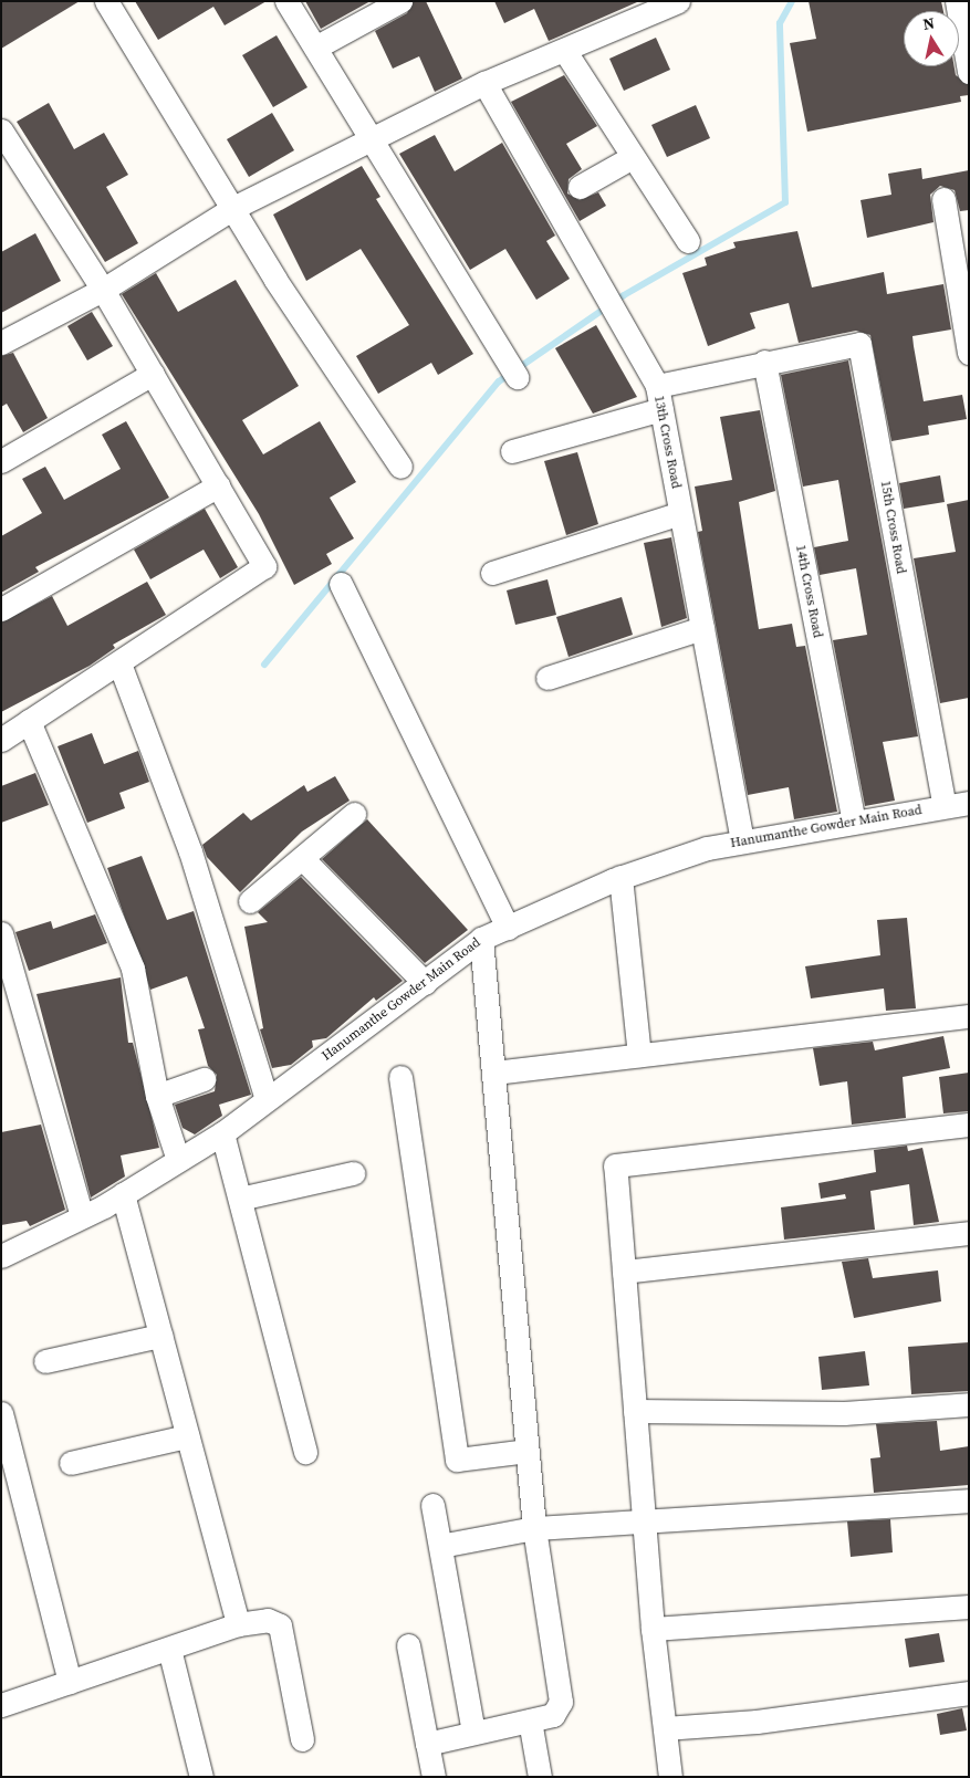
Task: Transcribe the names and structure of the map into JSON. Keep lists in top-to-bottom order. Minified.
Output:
{"streets":{"street":["13th Cross Road","15th Cross Road","14th Cross Road","Hanumanthe Gowder Main Road"]},"crossings":[["13th Cross Road","Hanumanthe Gowder Main Road"],["15th Cross Road","14th Cross Road"],["15th Cross Road","Hanumanthe Gowder Main Road"],["14th Cross Road","Hanumanthe Gowder Main Road"]],"north":"top"}
